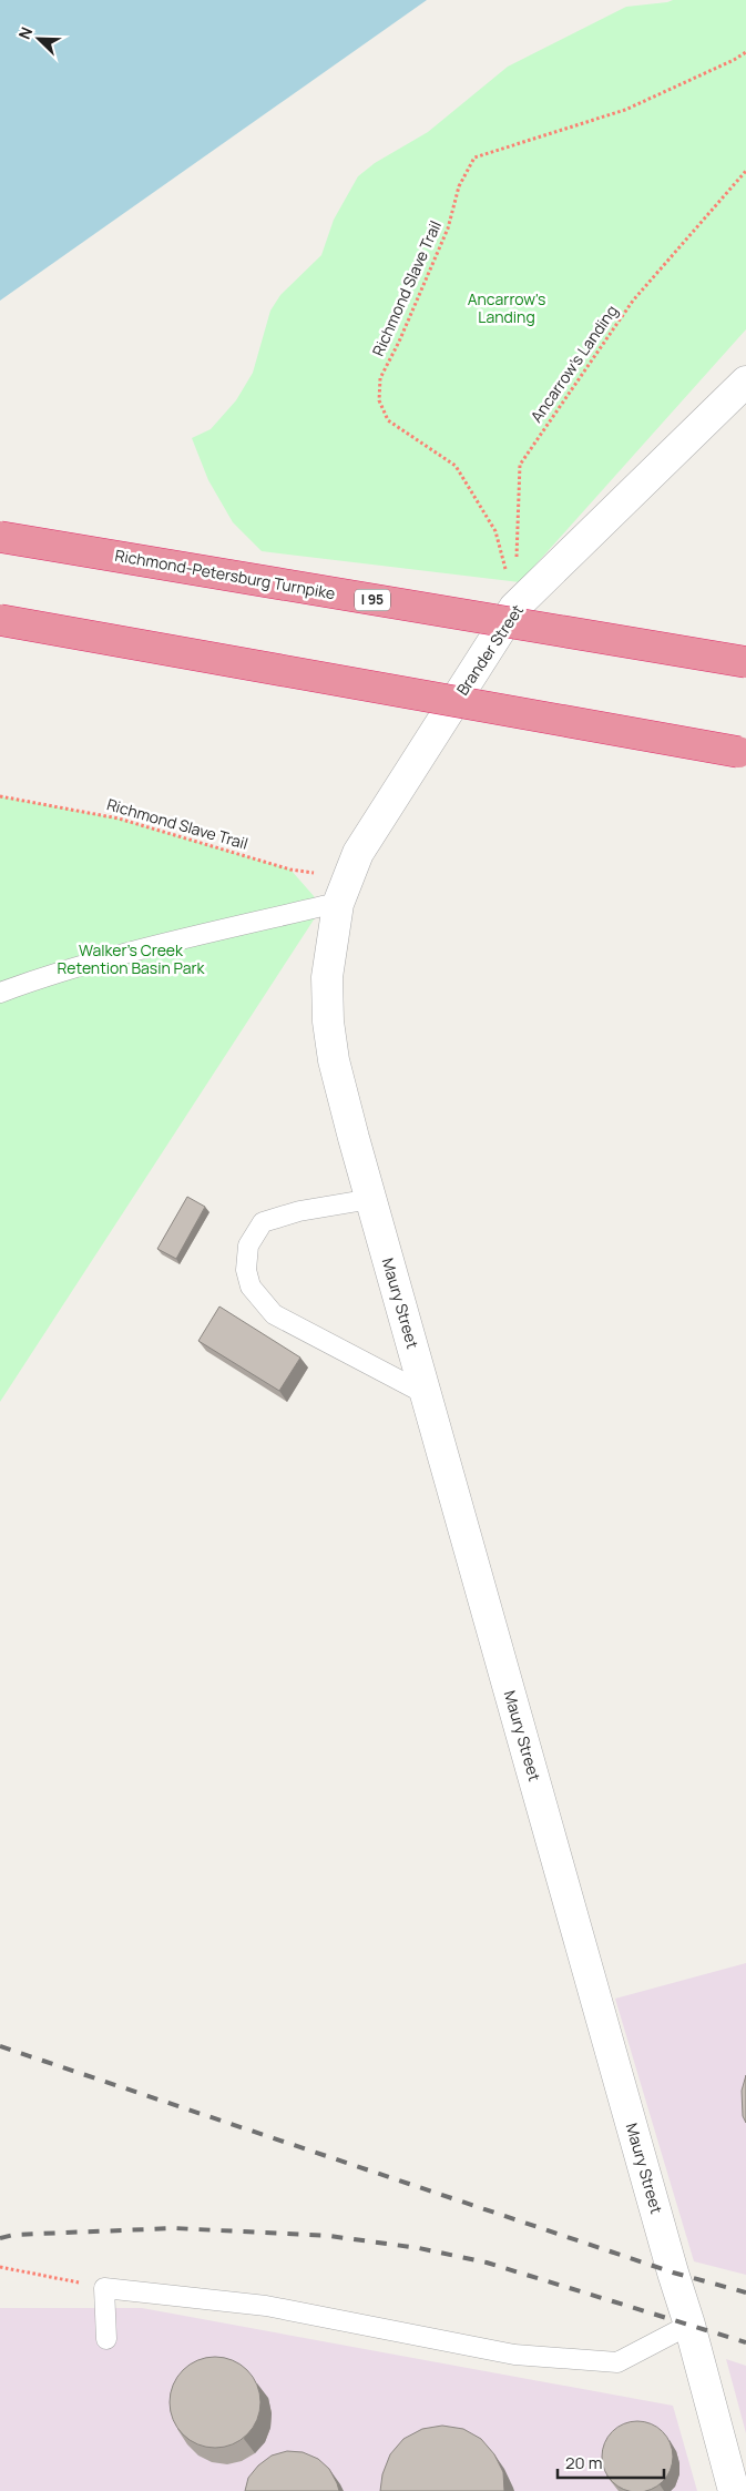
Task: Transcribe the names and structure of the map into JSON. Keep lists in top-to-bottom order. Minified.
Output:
{"streets":{"highway":["Richmond-Petersburg Turnpike","I 95"],"street":["Brander Street","Maury Street"],"path":["Richmond Slave Trail","Ancarrow’s Landing"]},"crossings":[["Richmond Slave Trail","Ancarrow’s Landing"],["Richmond Slave Trail","Brander Street"],["Ancarrow’s Landing","Brander Street"],["Brander Street","Maury Street"]],"parks":["Ancarrow's Landing","Walker's Creek Retention Basin Park"],"scale_bar":"20 m","north":"top left"}
